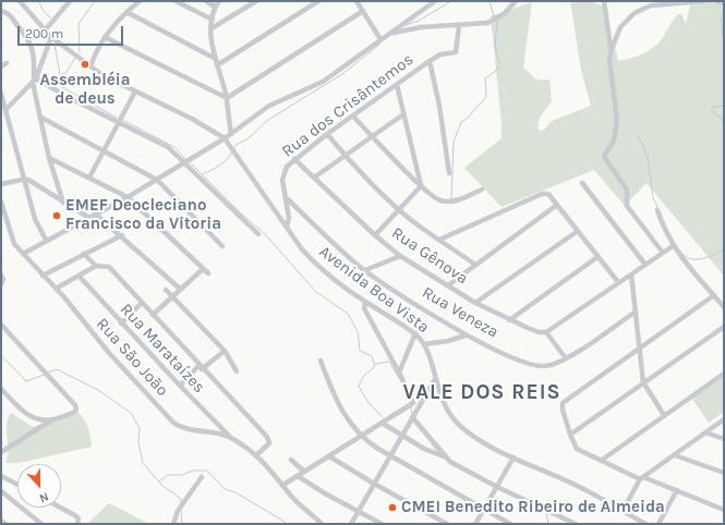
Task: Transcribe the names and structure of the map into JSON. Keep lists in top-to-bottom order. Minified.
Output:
{"streets":{"street":["Rua dos Crisântemos","Rua Gênova","Avenida Boa Vista","Rua Veneza","Rua Marataízes","Rua São João"]},"crossings":[["Rua dos Crisântemos","Rua Gênova"],["Rua dos Crisântemos","Avenida Boa Vista"],["Rua dos Crisântemos","Rua Veneza"],["Rua dos Crisântemos","Rua São João"],["Rua Marataízes","Rua São João"]],"districts":["VALE DOS REIS"],"places":["Assembléia de deus","EMEF Deocleciano Francisco da Vitoria","CMEI Benedito Ribeiro de Almeida"],"scale_bar":"200 m","north":"bottom"}
